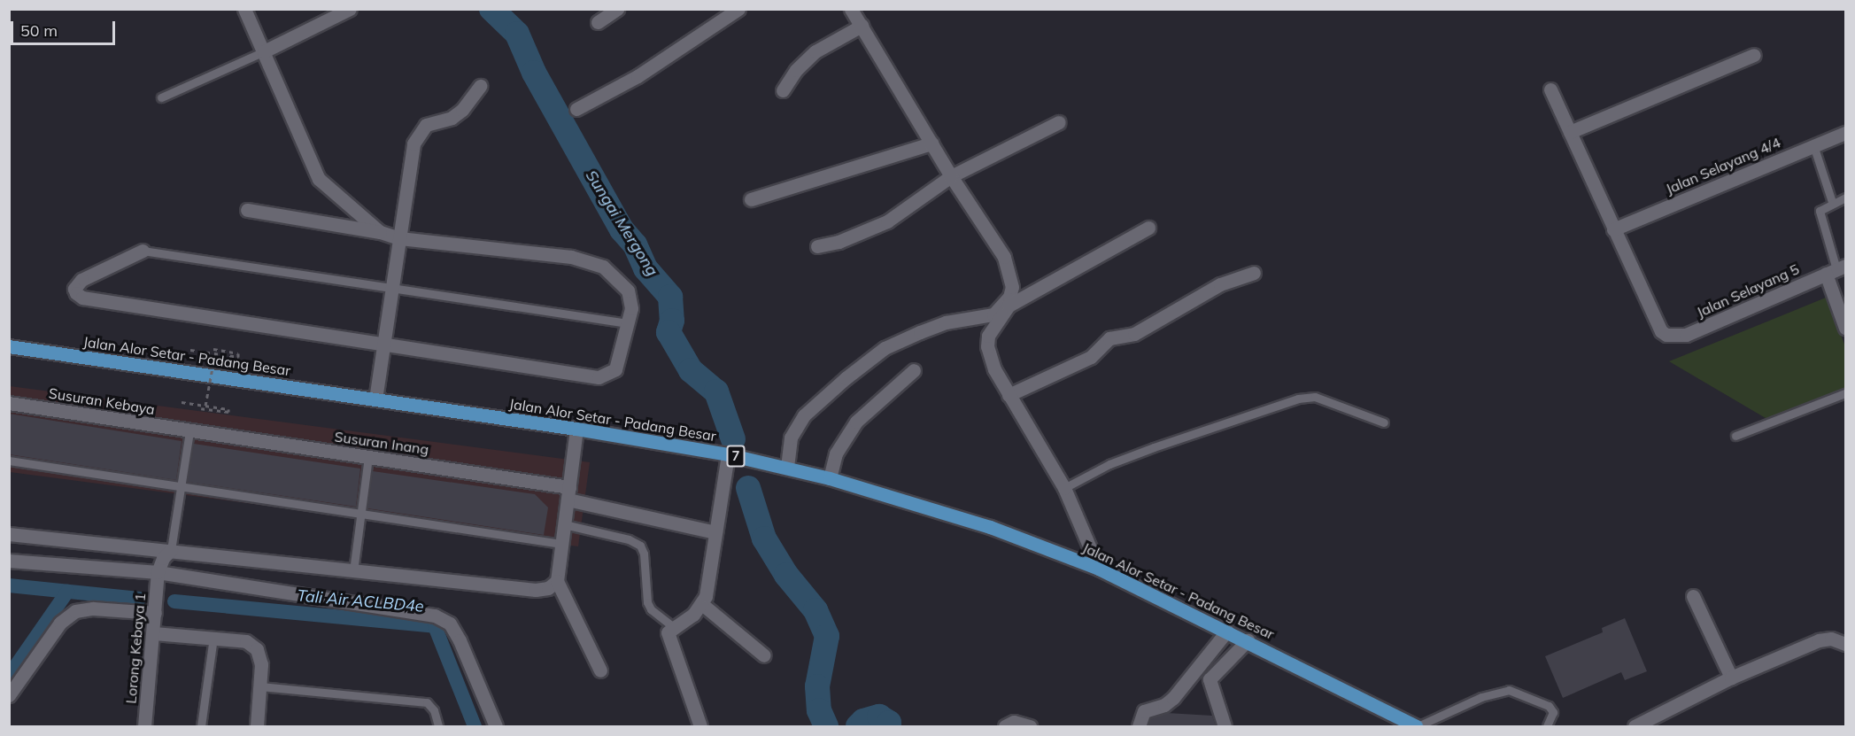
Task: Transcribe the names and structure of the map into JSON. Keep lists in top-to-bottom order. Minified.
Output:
{"streets":{"main road":["Jalan Alor Setar - Padang Besar","7"],"street":["Jalan Selayang 4/4","Jalan Selayang 5","Susuran Kebaya","Susuran Inang","Lorong Kebaya 1"]},"crossings":[["Jalan Selayang 4/4","Jalan Selayang 5"],["Susuran Kebaya","Susuran Inang"]],"water":["Sungai Mergong","Tali Air ACLBD4e"],"scale_bar":"50 m"}
